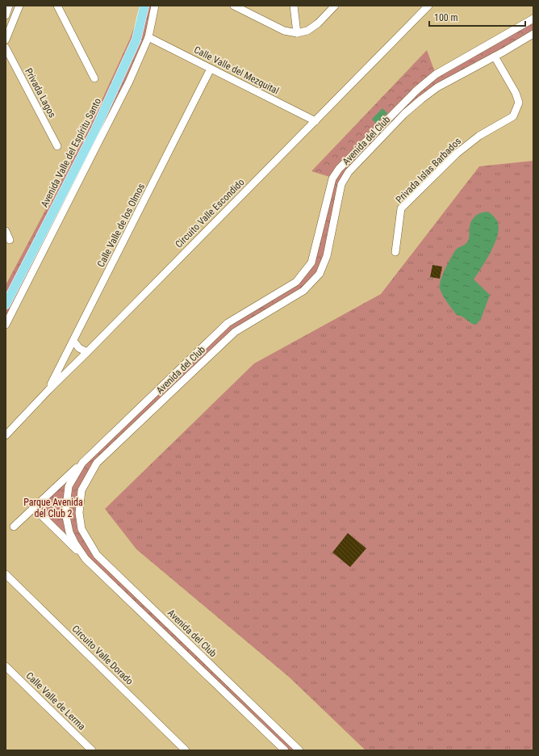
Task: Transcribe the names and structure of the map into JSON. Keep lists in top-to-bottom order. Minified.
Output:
{"streets":{"main road":["Avenida Valle del Espíritu Santo"],"street":["Calle Valle del Mezquital","Privada Lagos","Avenida del Club","Privada Islas Barbados","Circuito Valle Escondido","Calle Valle de los Olmos","Circuito Valle Dorado","Calle Valle de Lerma"]},"crossings":[["Calle Valle del Mezquital","Circuito Valle Escondido"],["Calle Valle del Mezquital","Calle Valle de los Olmos"],["Avenida del Club","Privada Islas Barbados"],["Circuito Valle Escondido","Calle Valle de los Olmos"]],"parks":["Parque Avenida del Club 2"],"scale_bar":"100 m"}
